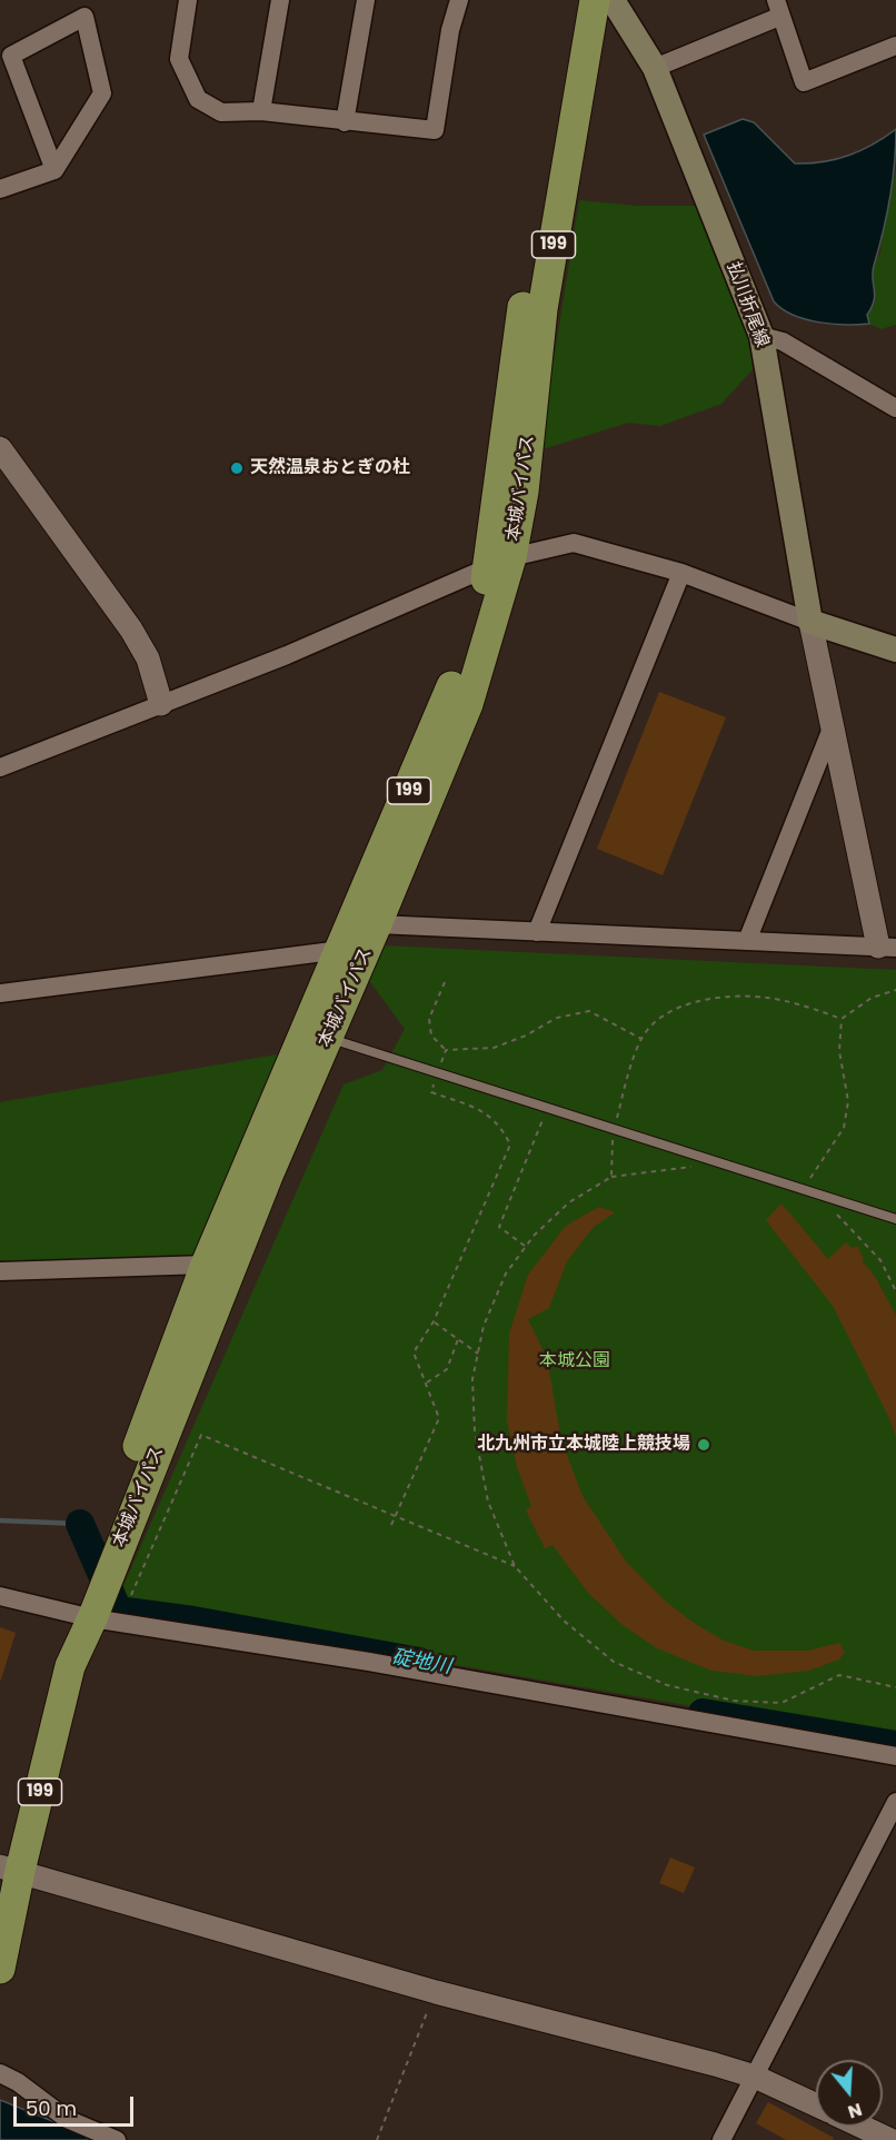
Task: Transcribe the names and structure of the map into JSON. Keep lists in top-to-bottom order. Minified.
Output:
{"streets":{"highway":["199","本城バイパス"],"main road":["払川折尾線"]},"water":["碇地川"],"parks":["本城公園"],"places":["天然温泉おとぎの杜","北九州市立本城陸上競技場"],"scale_bar":"50 m","north":"bottom"}
